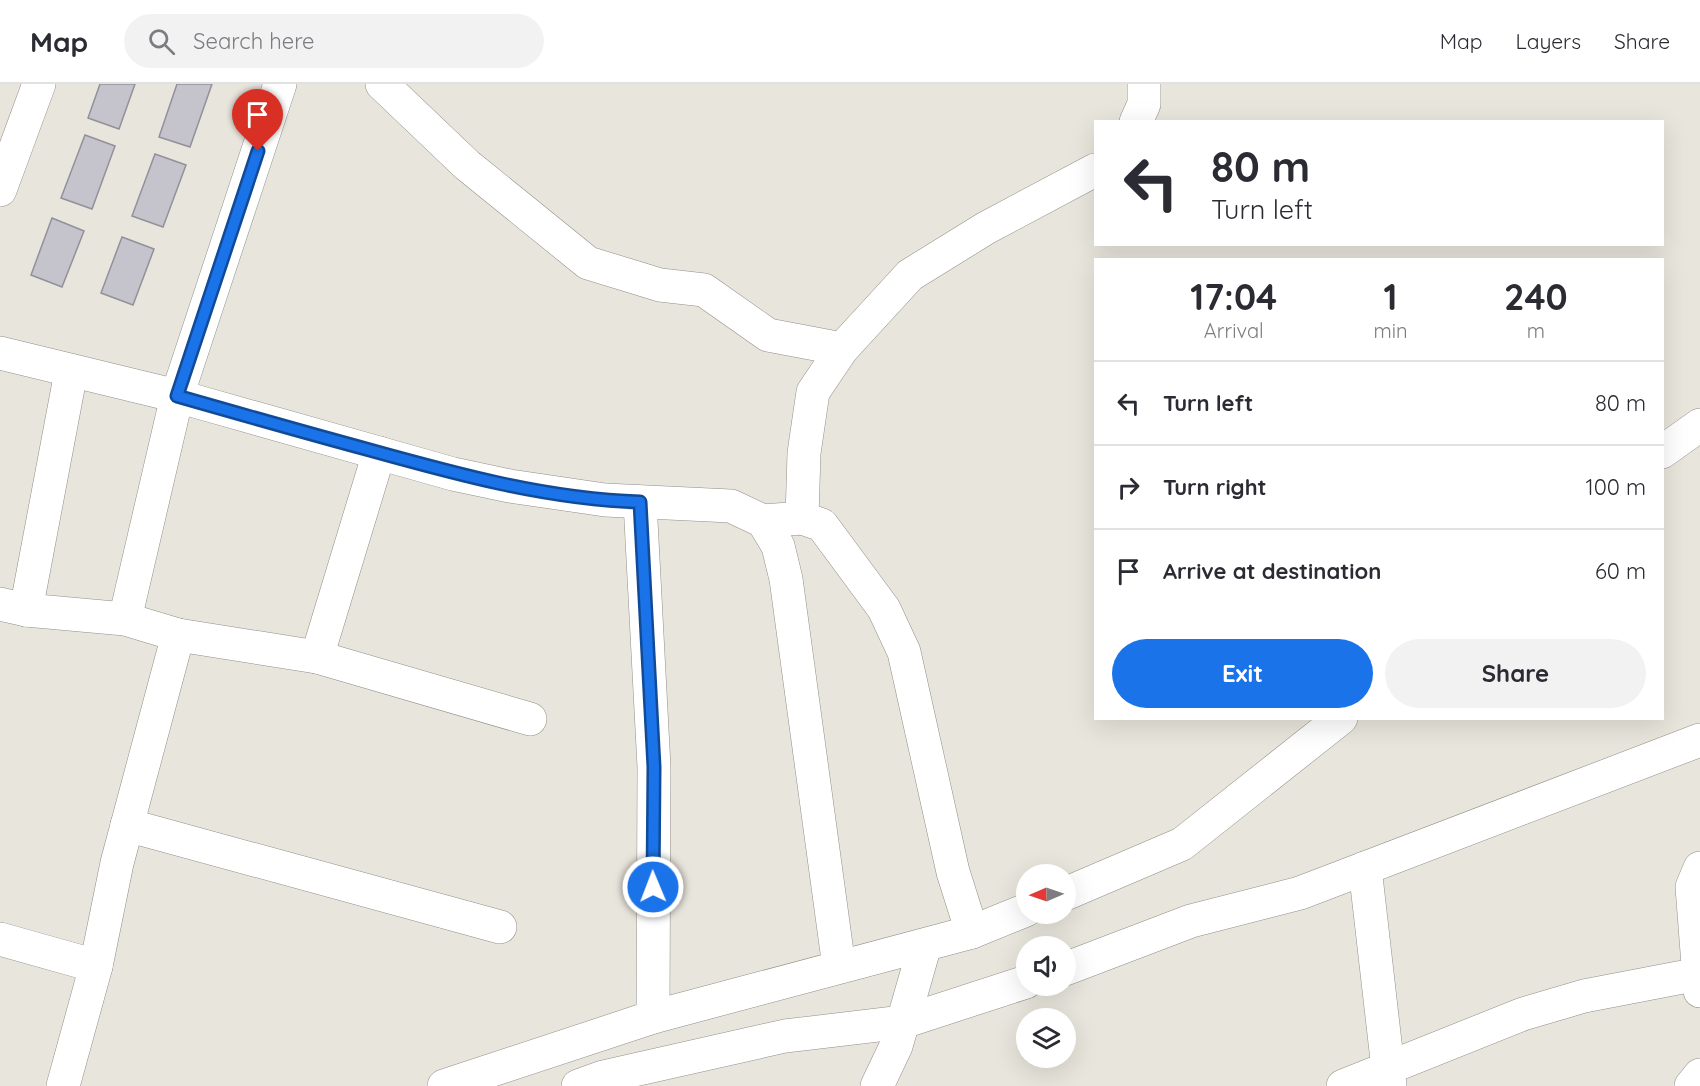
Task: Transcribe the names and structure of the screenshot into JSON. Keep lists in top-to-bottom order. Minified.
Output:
{"north":"left","page":{"header":"Map","search":"Search here","nav":["Map","Layers","Share"],"turn":["80 m","Turn left"],"eta":["17:04","Arrival","1","min","240","m"],"list":[{"name":"Turn left","value":"80 m"},{"name":"Turn right","value":"100 m"},{"name":"Arrive at destination","value":"60 m"}],"buttons":["Exit","Share"]}}
